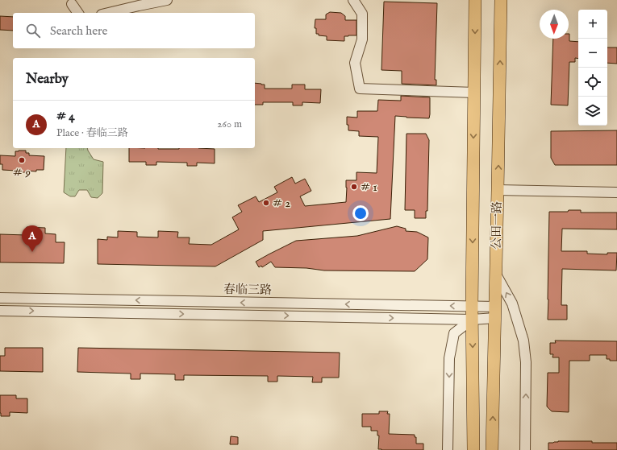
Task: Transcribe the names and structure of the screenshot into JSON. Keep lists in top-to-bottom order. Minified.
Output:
{"streets":{"main road":["公田一路"],"street":["春临三路"]},"crossings":[["公田一路","春临三路"]],"places":["# 9","# 1","# 2"],"north":"bottom","page":{"map_buttons":["+","−"],"search":"Search here","heading":"Nearby","list":[{"mark":"A","name":"# 4","note":"Place · 春临三路","value":"260 m"}],"pins":"A"}}
